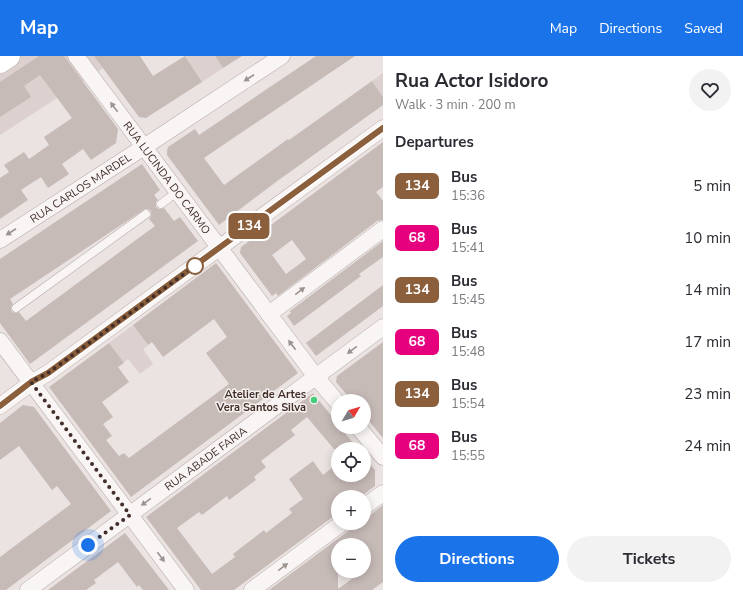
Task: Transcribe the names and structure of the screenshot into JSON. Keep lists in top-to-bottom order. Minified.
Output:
{"streets":{"street":["RUA LUCINDA DO CARMO","RUA CARLOS MARDEL","RUA ABADE FARIA"]},"crossings":[["RUA LUCINDA DO CARMO","RUA CARLOS MARDEL"],["RUA LUCINDA DO CARMO","RUA ABADE FARIA"]],"one_way":["RUA LUCINDA DO CARMO"],"places":["Atelier de Artes Vera Santos Silva"],"lines":["bus line 134"],"north":"top right","page":{"header":"Map","nav":["Map","Directions","Saved"],"on_map":"134","heading":[["Rua Actor Isidoro","Walk · 3 min · 200 m"],"Departures"],"list":[{"mark":"134","name":"Bus","note":"15:36","value":"5 min"},{"mark":"68","name":"Bus","note":"15:41","value":"10 min"},{"mark":"134","name":"Bus","note":"15:45","value":"14 min"},{"mark":"68","name":"Bus","note":"15:48","value":"17 min"},{"mark":"134","name":"Bus","note":"15:54","value":"23 min"},{"mark":"68","name":"Bus","note":"15:55","value":"24 min"}],"map_buttons":["+","−"],"buttons":["Directions","Tickets"]}}
